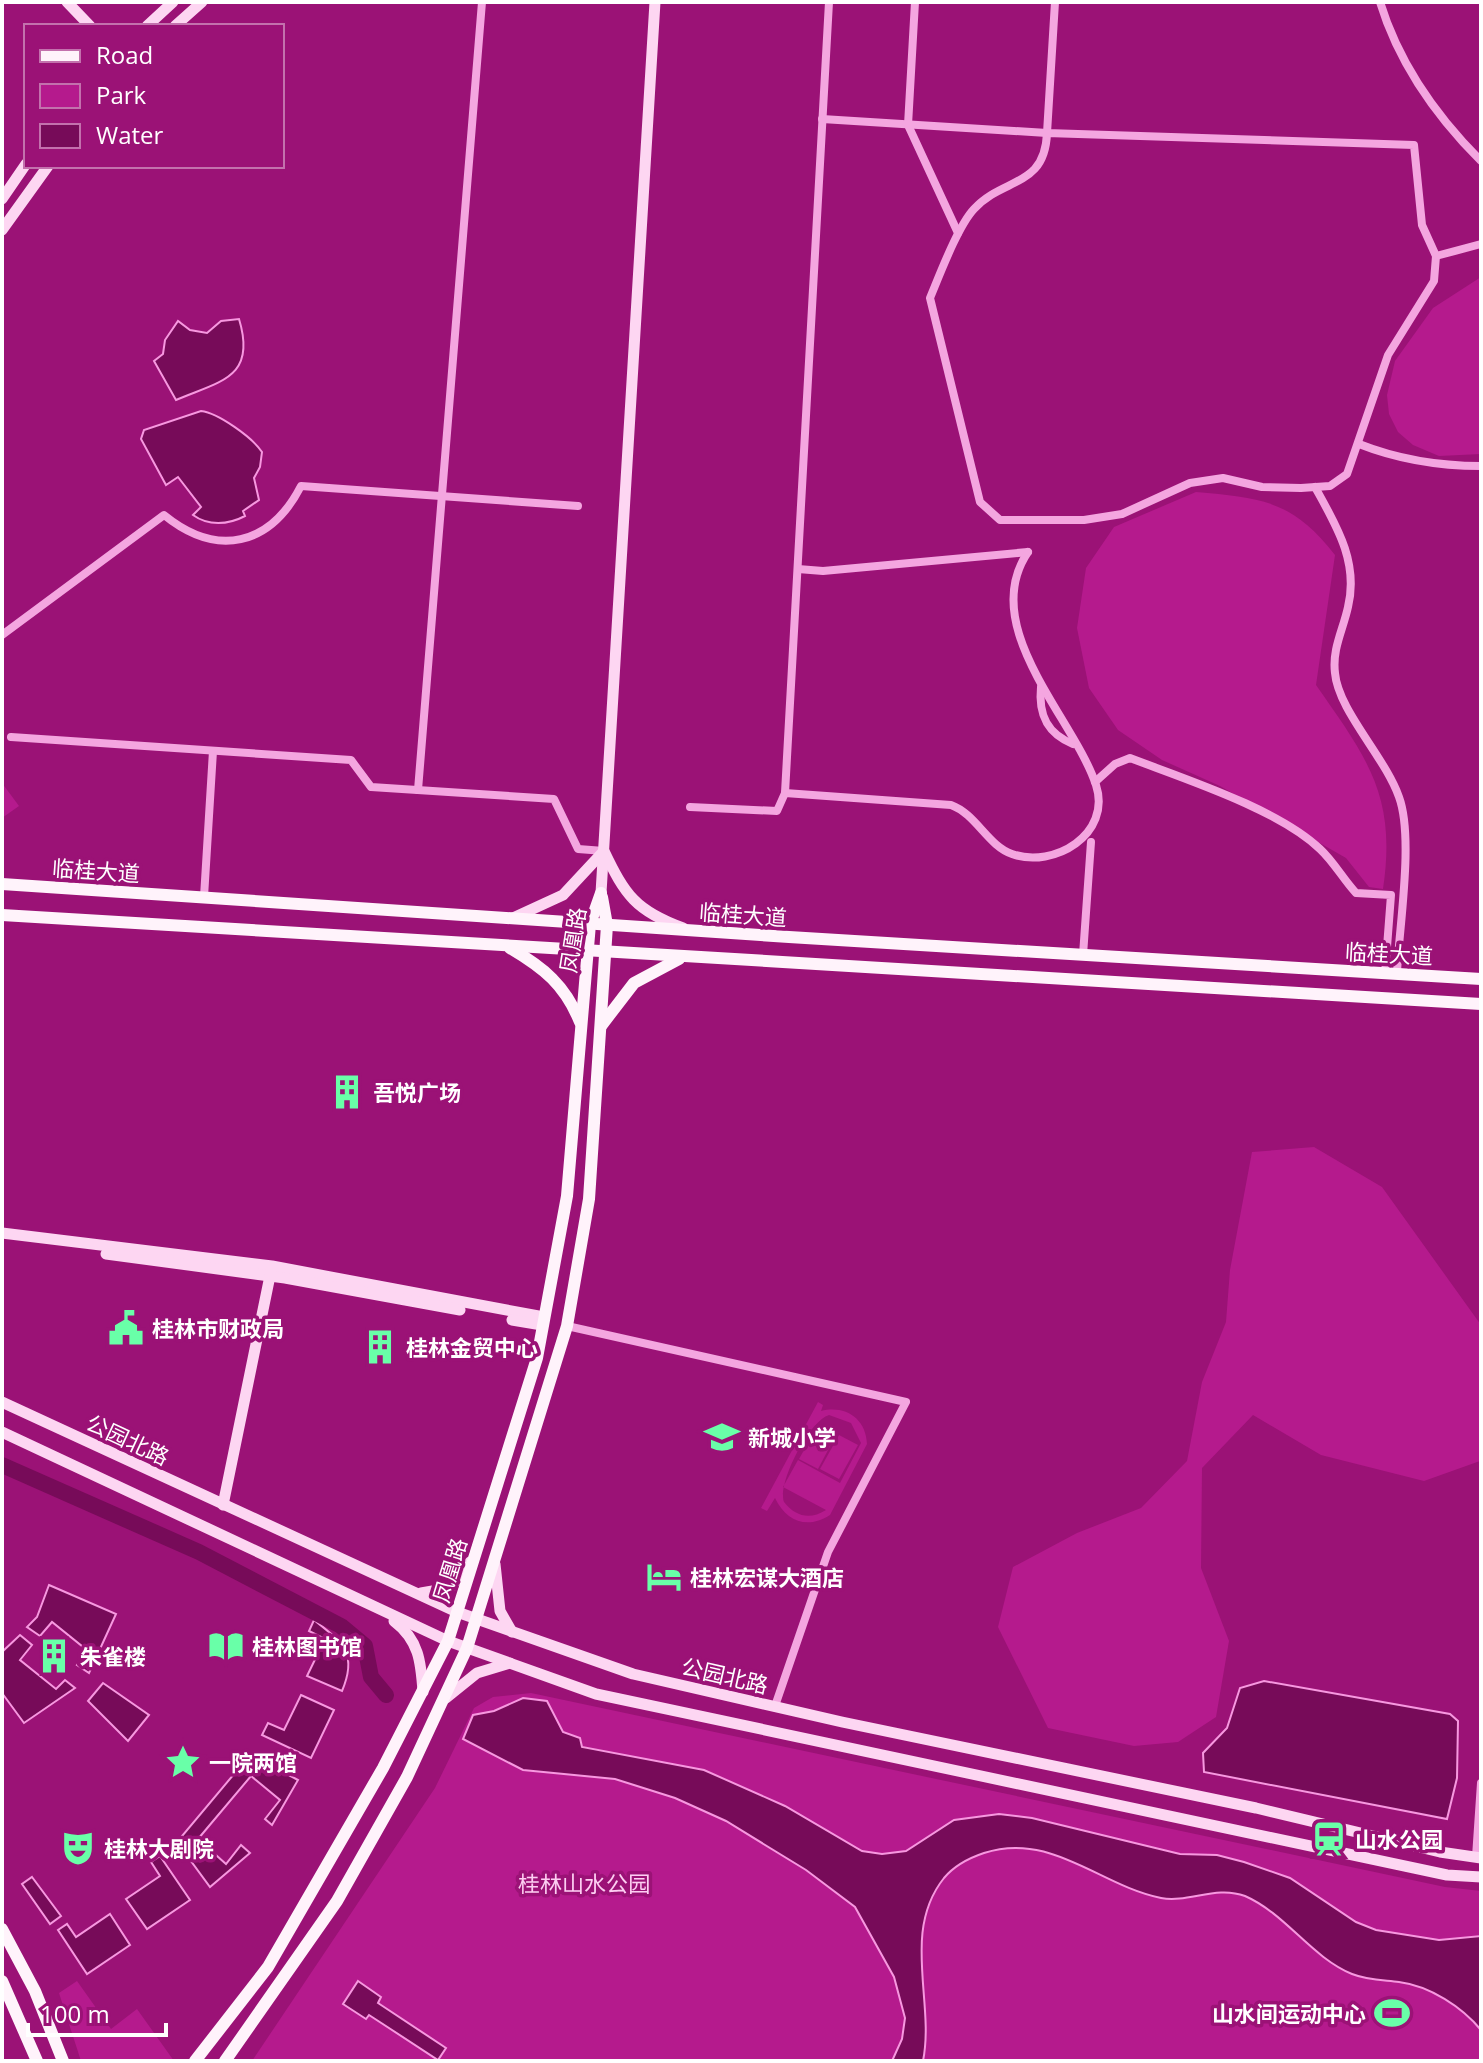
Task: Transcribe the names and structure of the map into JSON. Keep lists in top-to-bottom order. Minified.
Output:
{"streets":{"main road":["临桂大道","凤凰路","公园北路"]},"crossings":[["临桂大道","凤凰路"],["凤凰路","公园北路"]],"parks":["桂林山水公园"],"places":{"building":["吾悦广场","桂林金贸中心","朱雀楼"],"public building":["桂林市财政局"],"school or university":["新城小学"],"hotel":["桂林宏谋大酒店"],"library":["桂林图书馆"],"place":["一院两馆"],"station":["山水公园"],"theatre":["桂林大剧院"],"sports":["山水间运动中心"]},"legend":["Road","Park","Water"],"scale_bar":"100 m"}
